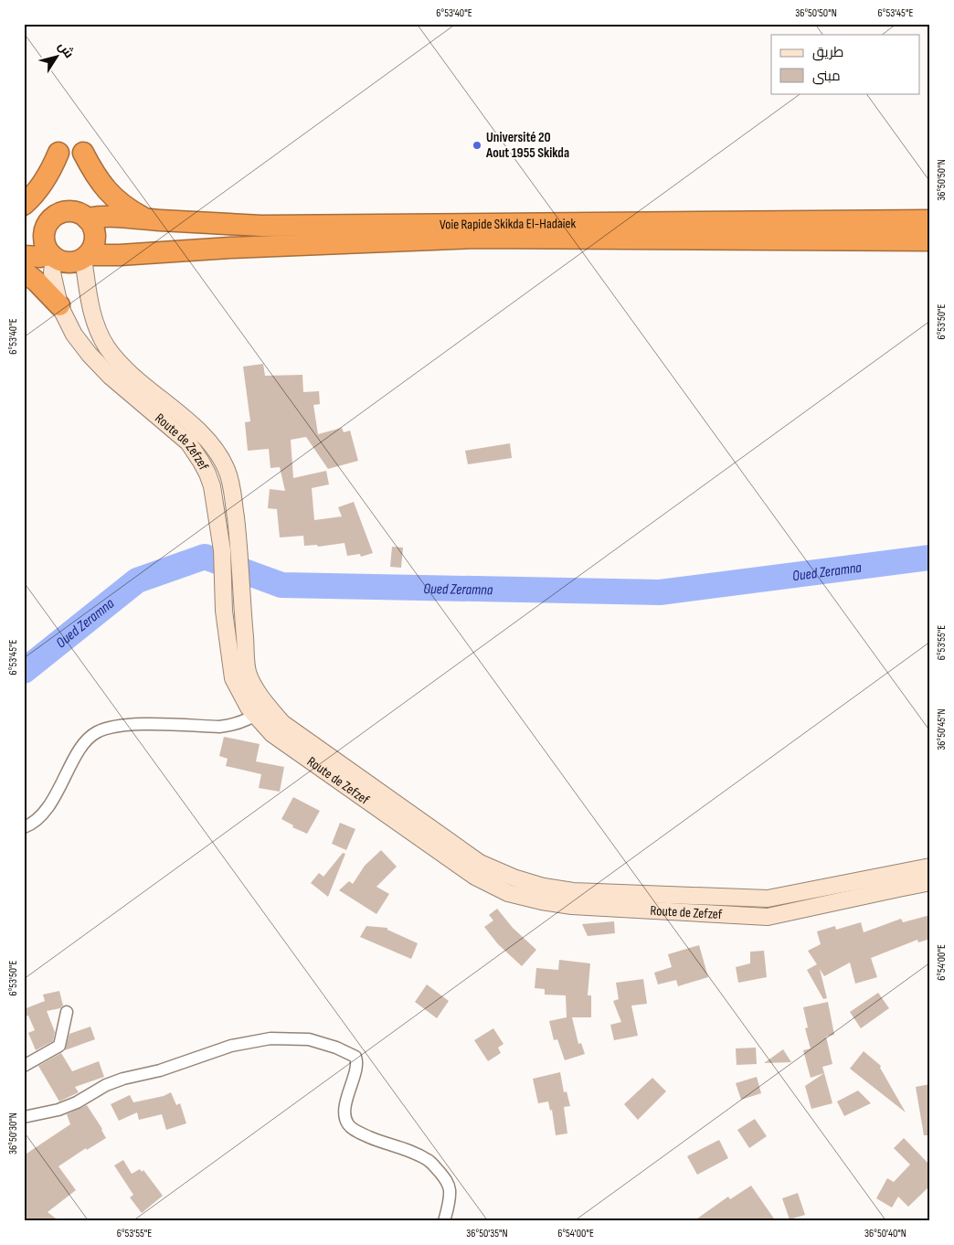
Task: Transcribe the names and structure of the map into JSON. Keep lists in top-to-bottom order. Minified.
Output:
{"streets":{"highway":["Voie Rapide Skikda El-Hadaiek"],"main road":["Route de Zefzef"]},"crossings":[["Voie Rapide Skikda El-Hadaiek","Route de Zefzef"]],"water":["Oued Zeramna"],"places":["Université 20 Aout 1955 Skikda"],"legend":["طريق","مبنى"],"north":"top right","coordinates":["6°53'40\"E","36°50'50\"N","6°53'45\"E","6°53'50\"E","6°53'55\"E","36°50'45\"N","6°54'00\"E","36°50'30\"N","36°50'35\"N","36°50'40\"N"]}
